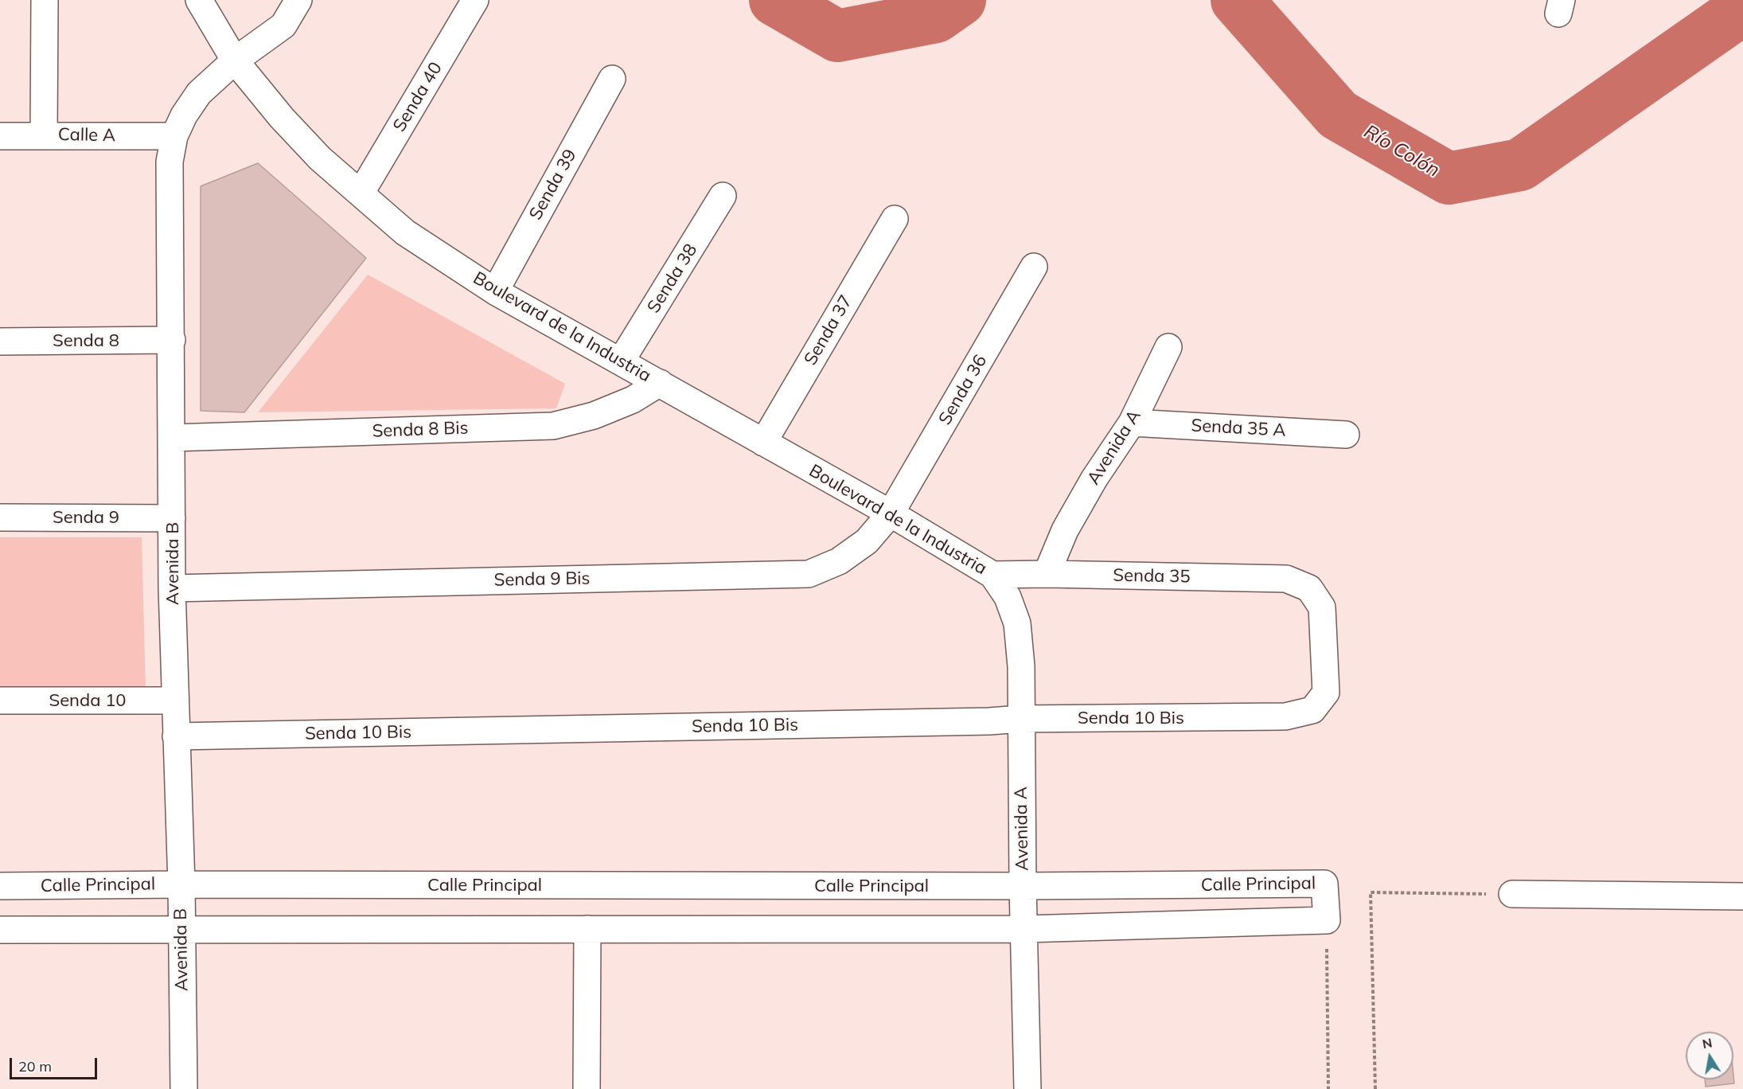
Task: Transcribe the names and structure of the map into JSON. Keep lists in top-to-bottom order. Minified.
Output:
{"streets":{"street":["Senda 40","Calle A","Senda 39","Senda 38","Boulevard de la Industria","Senda 37","Senda 8","Senda 36","Senda 35 A","Senda 8 Bis","Avenida A","Senda 9","Avenida B","Senda 35","Senda 9 Bis","Senda 10","Senda 10 Bis","Calle Principal"]},"crossings":[["Senda 40","Boulevard de la Industria"],["Calle A","Avenida B"],["Senda 39","Boulevard de la Industria"],["Senda 38","Boulevard de la Industria"],["Boulevard de la Industria","Senda 37"],["Boulevard de la Industria","Senda 36"],["Boulevard de la Industria","Senda 8 Bis"],["Boulevard de la Industria","Avenida A"],["Boulevard de la Industria","Avenida B"],["Boulevard de la Industria","Senda 35"],["Boulevard de la Industria","Senda 9 Bis"],["Senda 8","Avenida B"],["Senda 36","Senda 9 Bis"],["Senda 35 A","Avenida A"],["Senda 8 Bis","Avenida B"],["Avenida A","Senda 35"],["Avenida A","Senda 10 Bis"],["Avenida A","Calle Principal"],["Senda 9","Avenida B"],["Avenida B","Senda 9 Bis"],["Avenida B","Senda 10"],["Avenida B","Senda 10 Bis"],["Avenida B","Calle Principal"],["Senda 35","Senda 10 Bis"]],"water":["Río Colón"],"scale_bar":"20 m","north":"top"}
